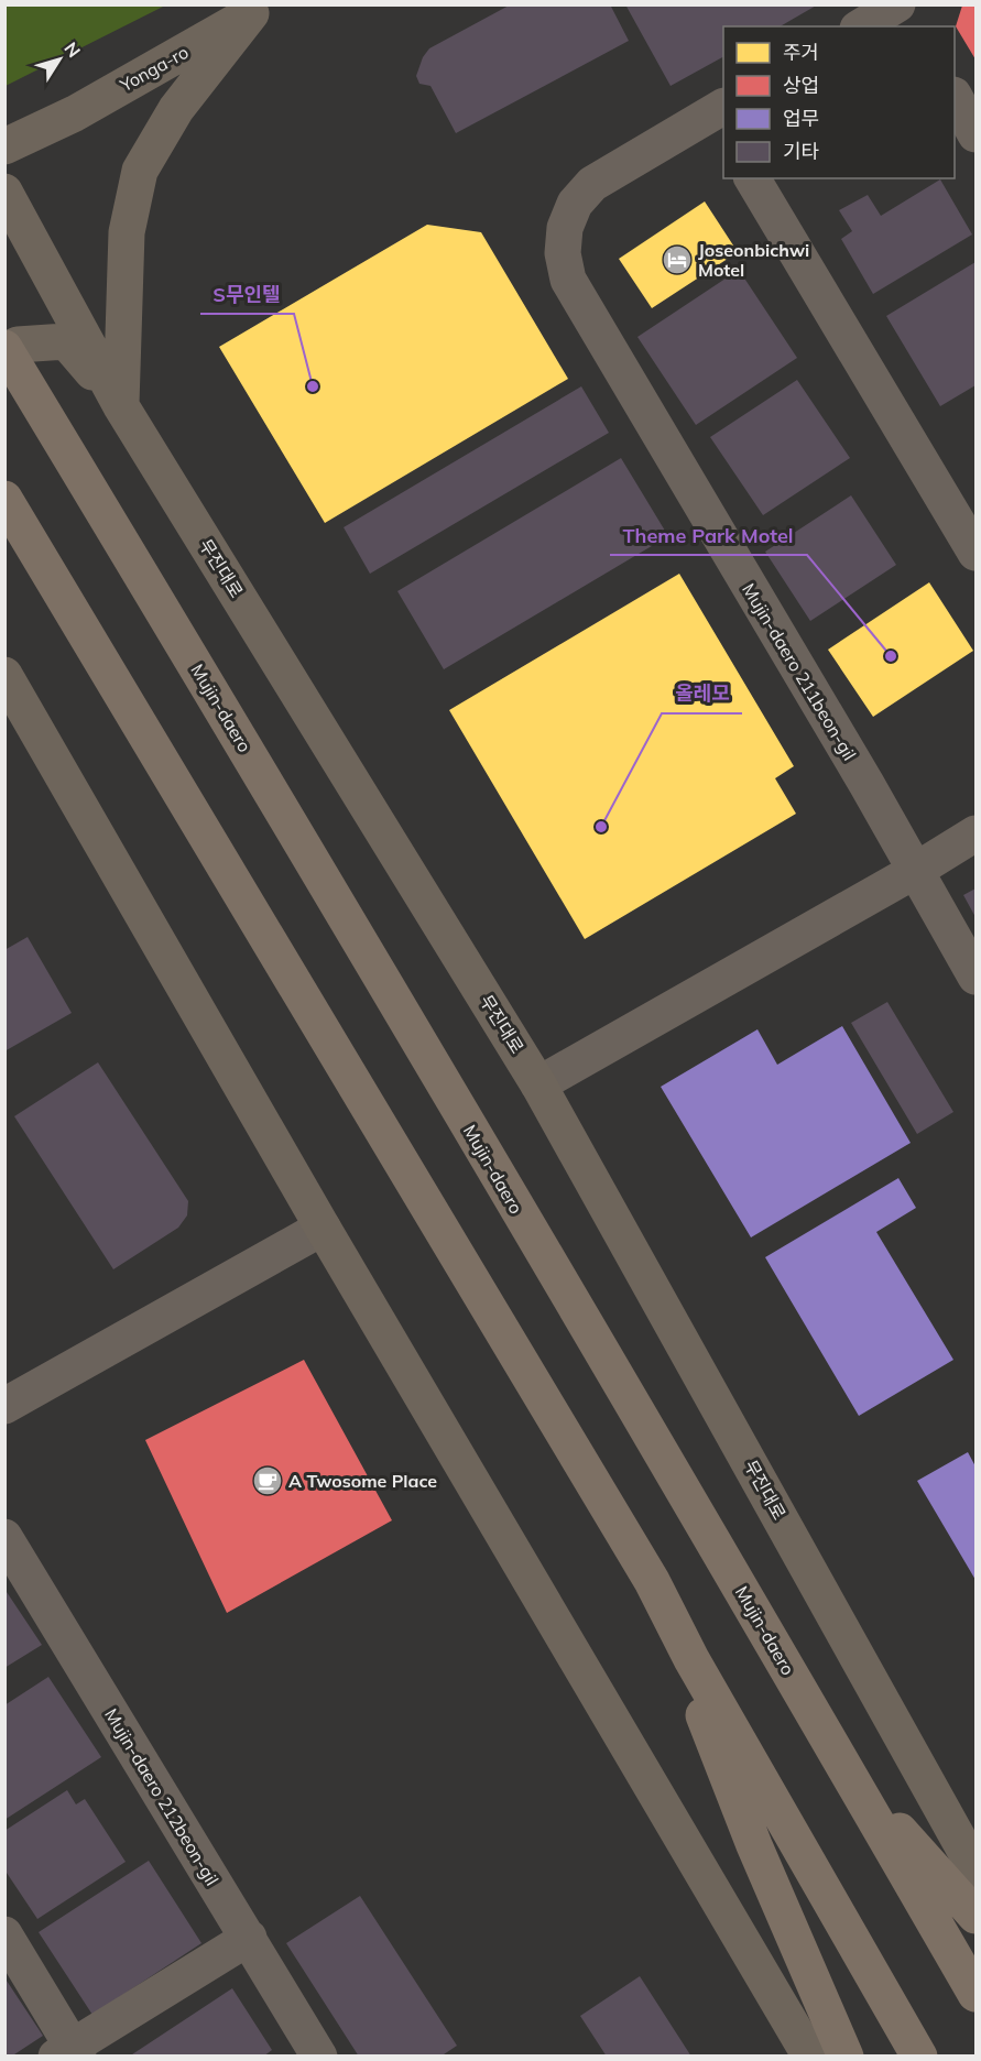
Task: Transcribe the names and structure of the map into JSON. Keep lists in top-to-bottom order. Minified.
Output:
{"streets":{"highway":["Mujin-daero"],"street":["Yonga-ro","무진대로","Mujin-daero 211beon-gil","Mujin-daero 212beon-gil"]},"places":{"hotel":["Joseonbichwi Motel"],"other":["S무인텔","Theme Park Motel","올레모"],"cafe":["A Twosome Place"]},"legend":["주거","상업","업무","기타"],"north":"top right"}
